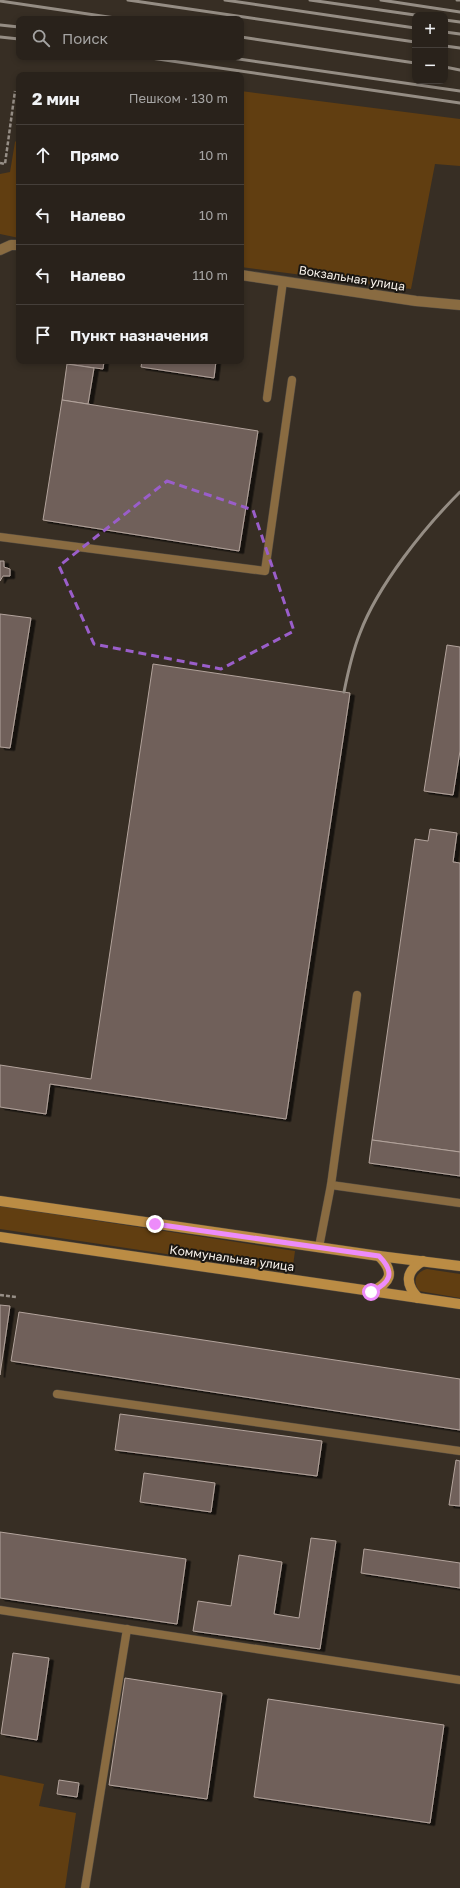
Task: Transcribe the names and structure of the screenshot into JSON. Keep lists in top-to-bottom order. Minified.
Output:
{"streets":{"main road":["Коммунальная улица"],"street":["Вокзальная улица"]},"page":{"map_buttons":["+","−"],"search":"Поиск","heading":["2 мин","Пешком · 130 m"],"list":[["Прямо","10 m"],["Налево","10 m"],["Налево","110 m"],"Пункт назначения"]}}
